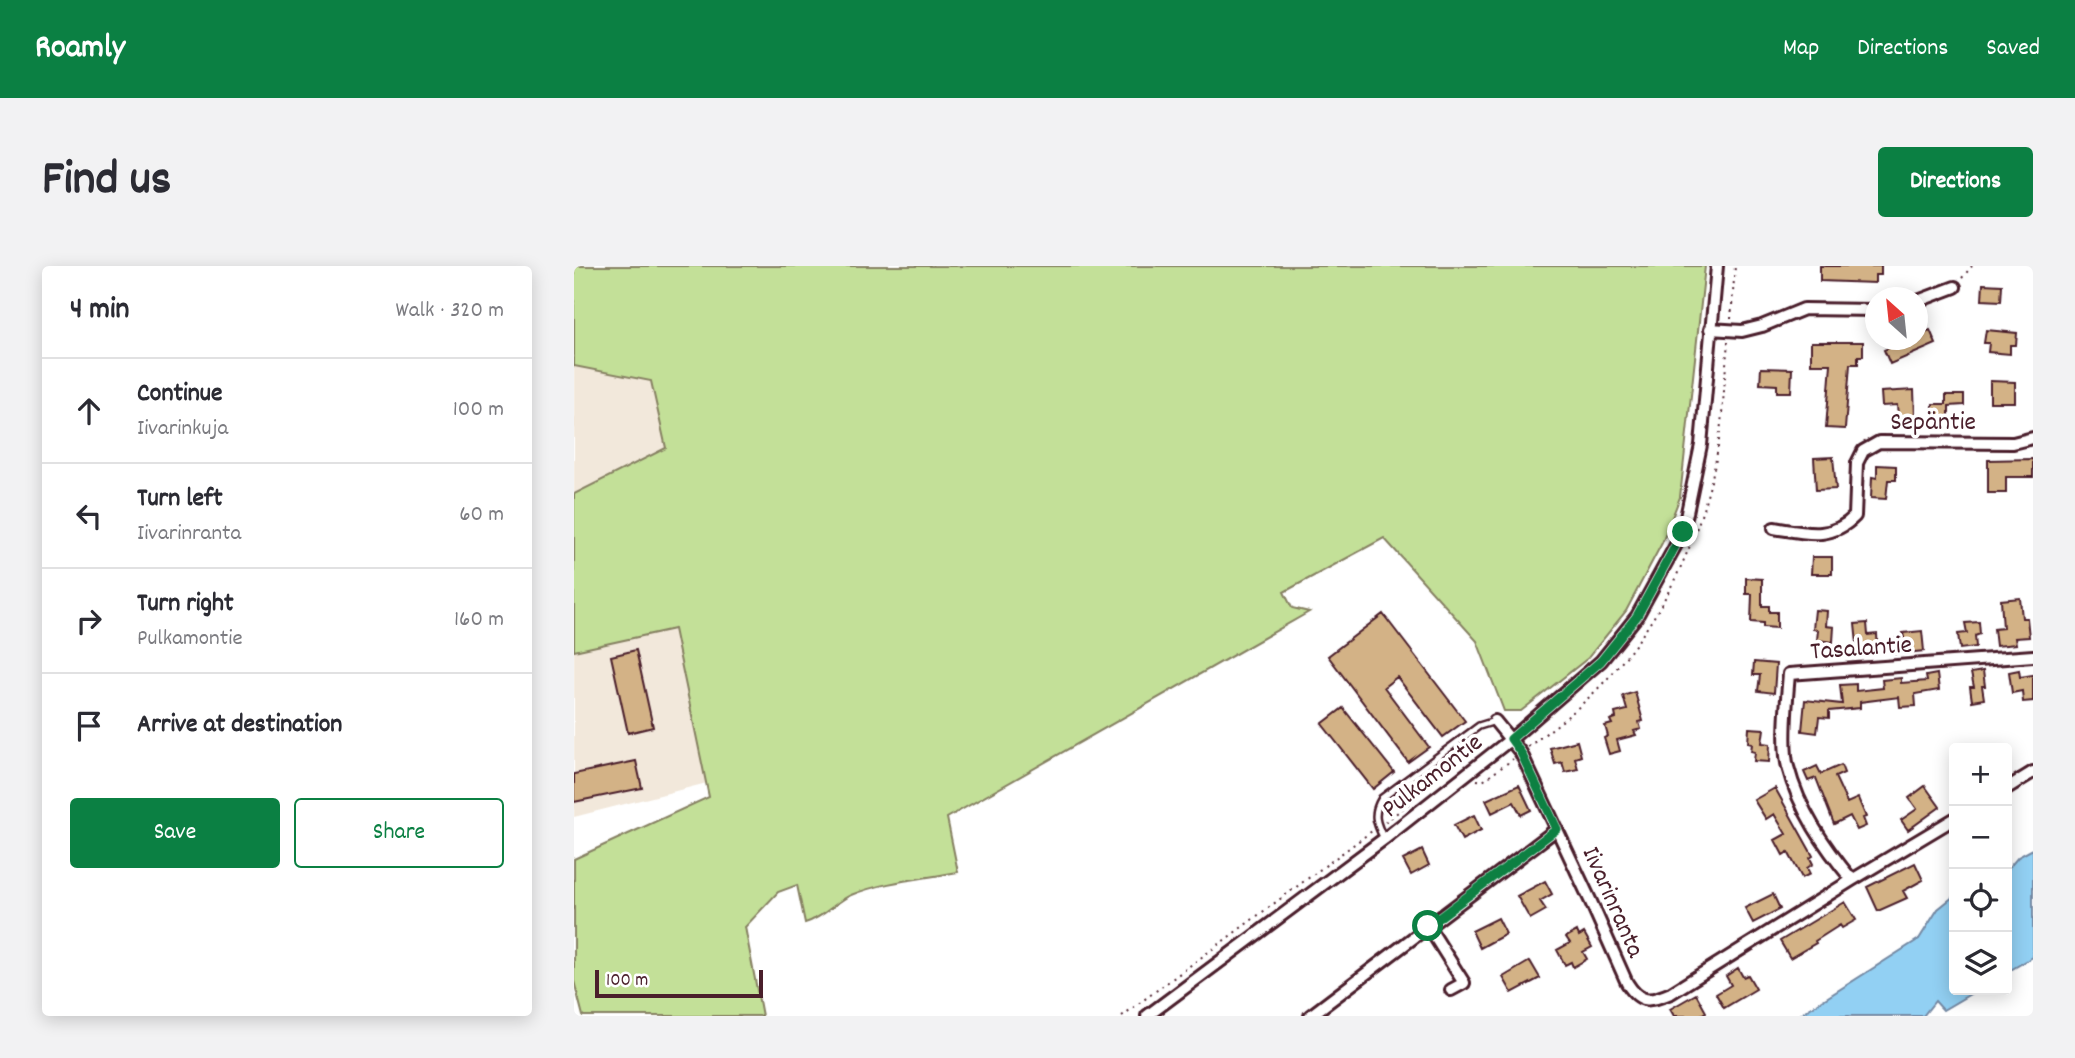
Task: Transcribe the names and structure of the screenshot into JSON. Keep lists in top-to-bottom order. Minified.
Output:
{"streets":{"street":["Sepäntie","Tasalantie","Pulkamontie","Iivarinranta"]},"crossings":[["Tasalantie","Iivarinranta"],["Pulkamontie","Iivarinranta"]],"scale_bar":"100 m","north":"top left","page":{"header":"Roamly","nav":["Map","Directions","Saved"],"title":"Find us","buttons":["Directions",["Save","Share"]],"heading":["4 min","Walk · 320 m"],"list":[["Continue","Iivarinkuja","100 m"],["Turn left","Iivarinranta","60 m"],["Turn right","Pulkamontie","160 m"],"Arrive at destination"],"map_buttons":["+","−"],"scale":"100 m"}}
